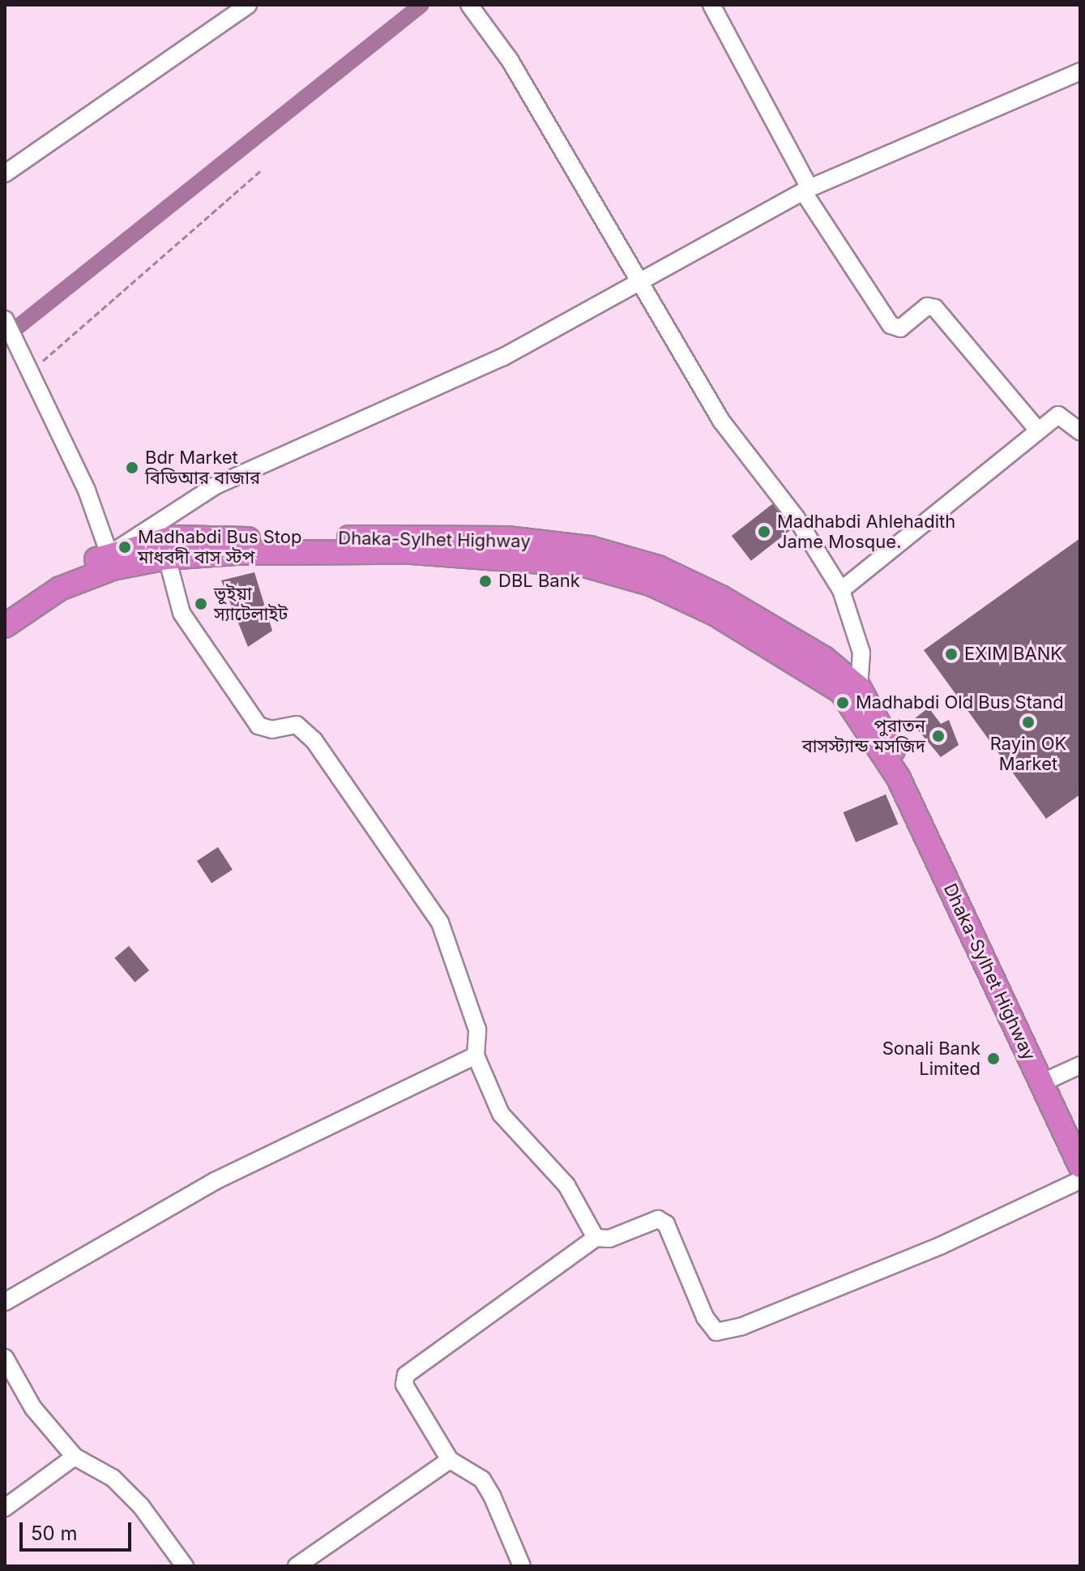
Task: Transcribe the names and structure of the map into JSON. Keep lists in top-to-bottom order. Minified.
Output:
{"streets":{"highway":["Dhaka-Sylhet Highway"]},"places":["Bdr Market বিডিআর বাজার","Madhabdi Ahlehadith Jame Mosque.","Madhabdi Bus Stop মাধবদী বাস স্টপ","DBL Bank","ভূইয়া স্যাটেলাইট","EXIM BANK","Madhabdi Old Bus Stand","Rayin OK Market","পুরাতন বাসস্ট্যান্ড মসজিদ","Sonali Bank Limited"],"scale_bar":"50 m"}
